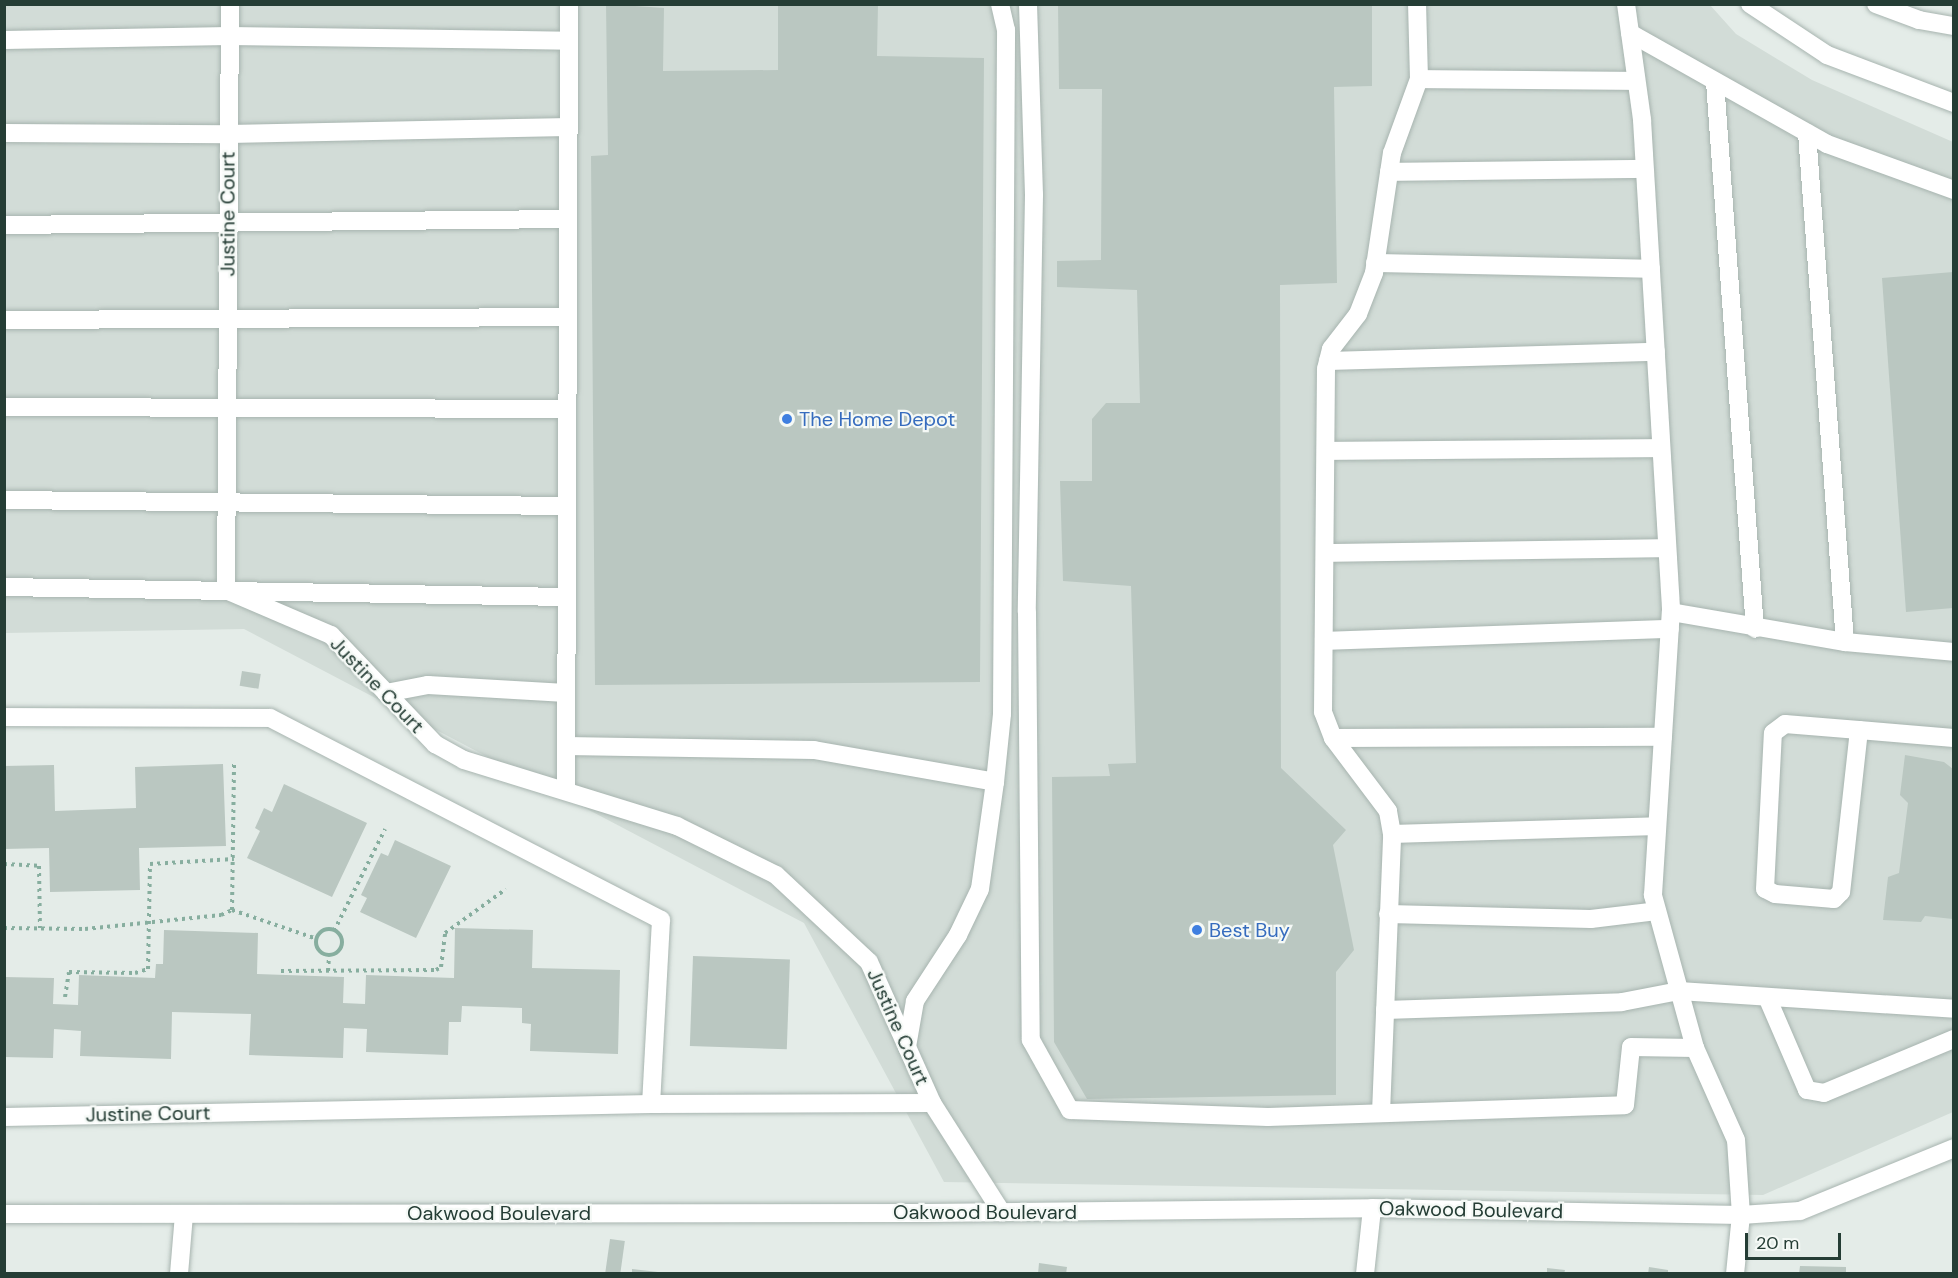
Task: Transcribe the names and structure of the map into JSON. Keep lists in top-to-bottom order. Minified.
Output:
{"streets":{"street":["Justine Court","Oakwood Boulevard"]},"crossings":[["Justine Court","Oakwood Boulevard"]],"places":["The Home Depot","Best Buy"],"scale_bar":"20 m"}
